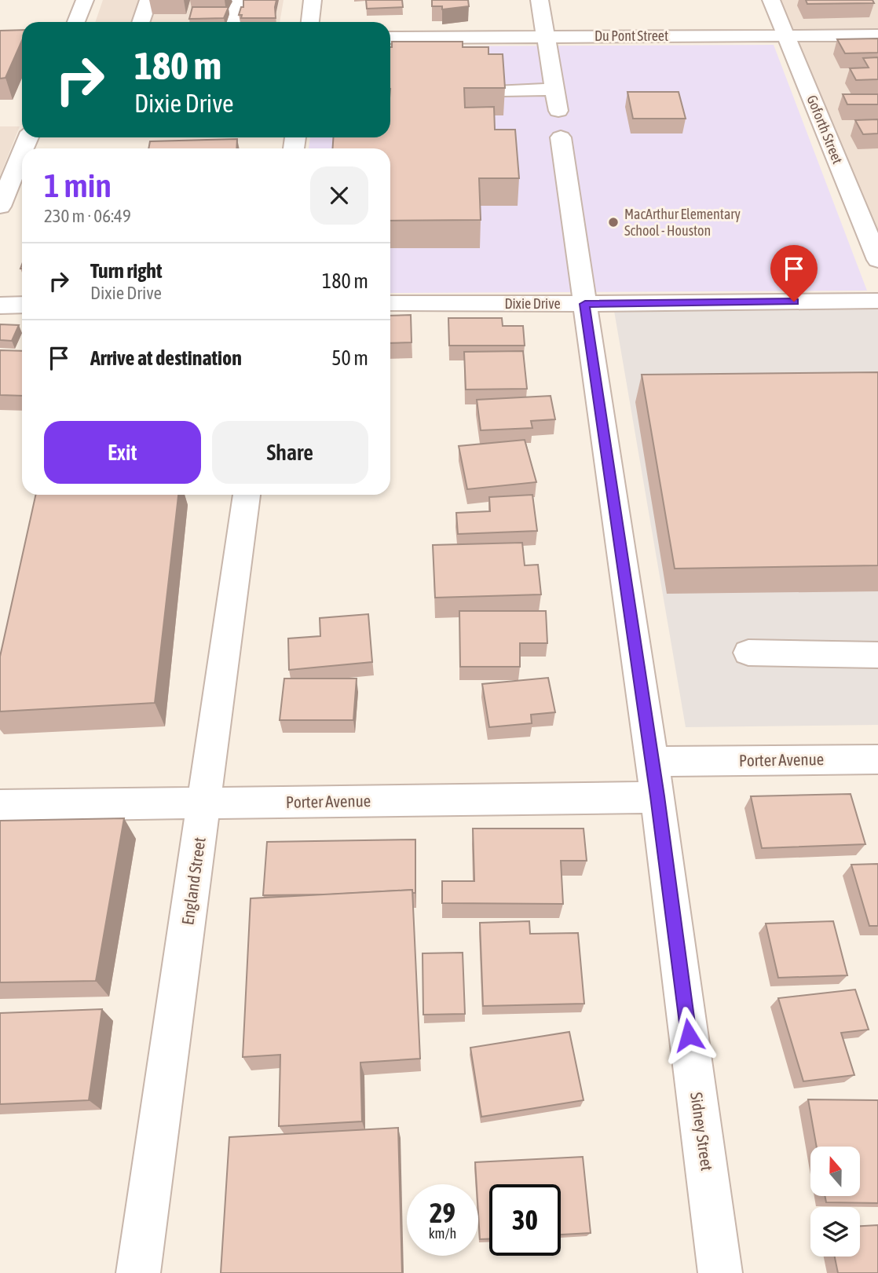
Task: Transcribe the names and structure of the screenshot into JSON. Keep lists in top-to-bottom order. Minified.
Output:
{"streets":{"street":["Du Pont Street","Goforth Street","Dixie Drive","Porter Avenue","England Street","Sidney Street"]},"crossings":[["Du Pont Street","Goforth Street"],["Dixie Drive","Sidney Street"],["Porter Avenue","England Street"],["Porter Avenue","Sidney Street"]],"places":["MacArthur Elementary School - Houston"],"north":"top","page":{"turn":["180 m","Dixie Drive"],"heading":["1 min","230 m · 06:49"],"list":[{"name":"Turn right","note":"Dixie Drive","value":"180 m"},{"name":"Arrive at destination","value":"50 m"}],"buttons":["Exit","Share"],"speed":"29 km/h","limit":"30"}}
